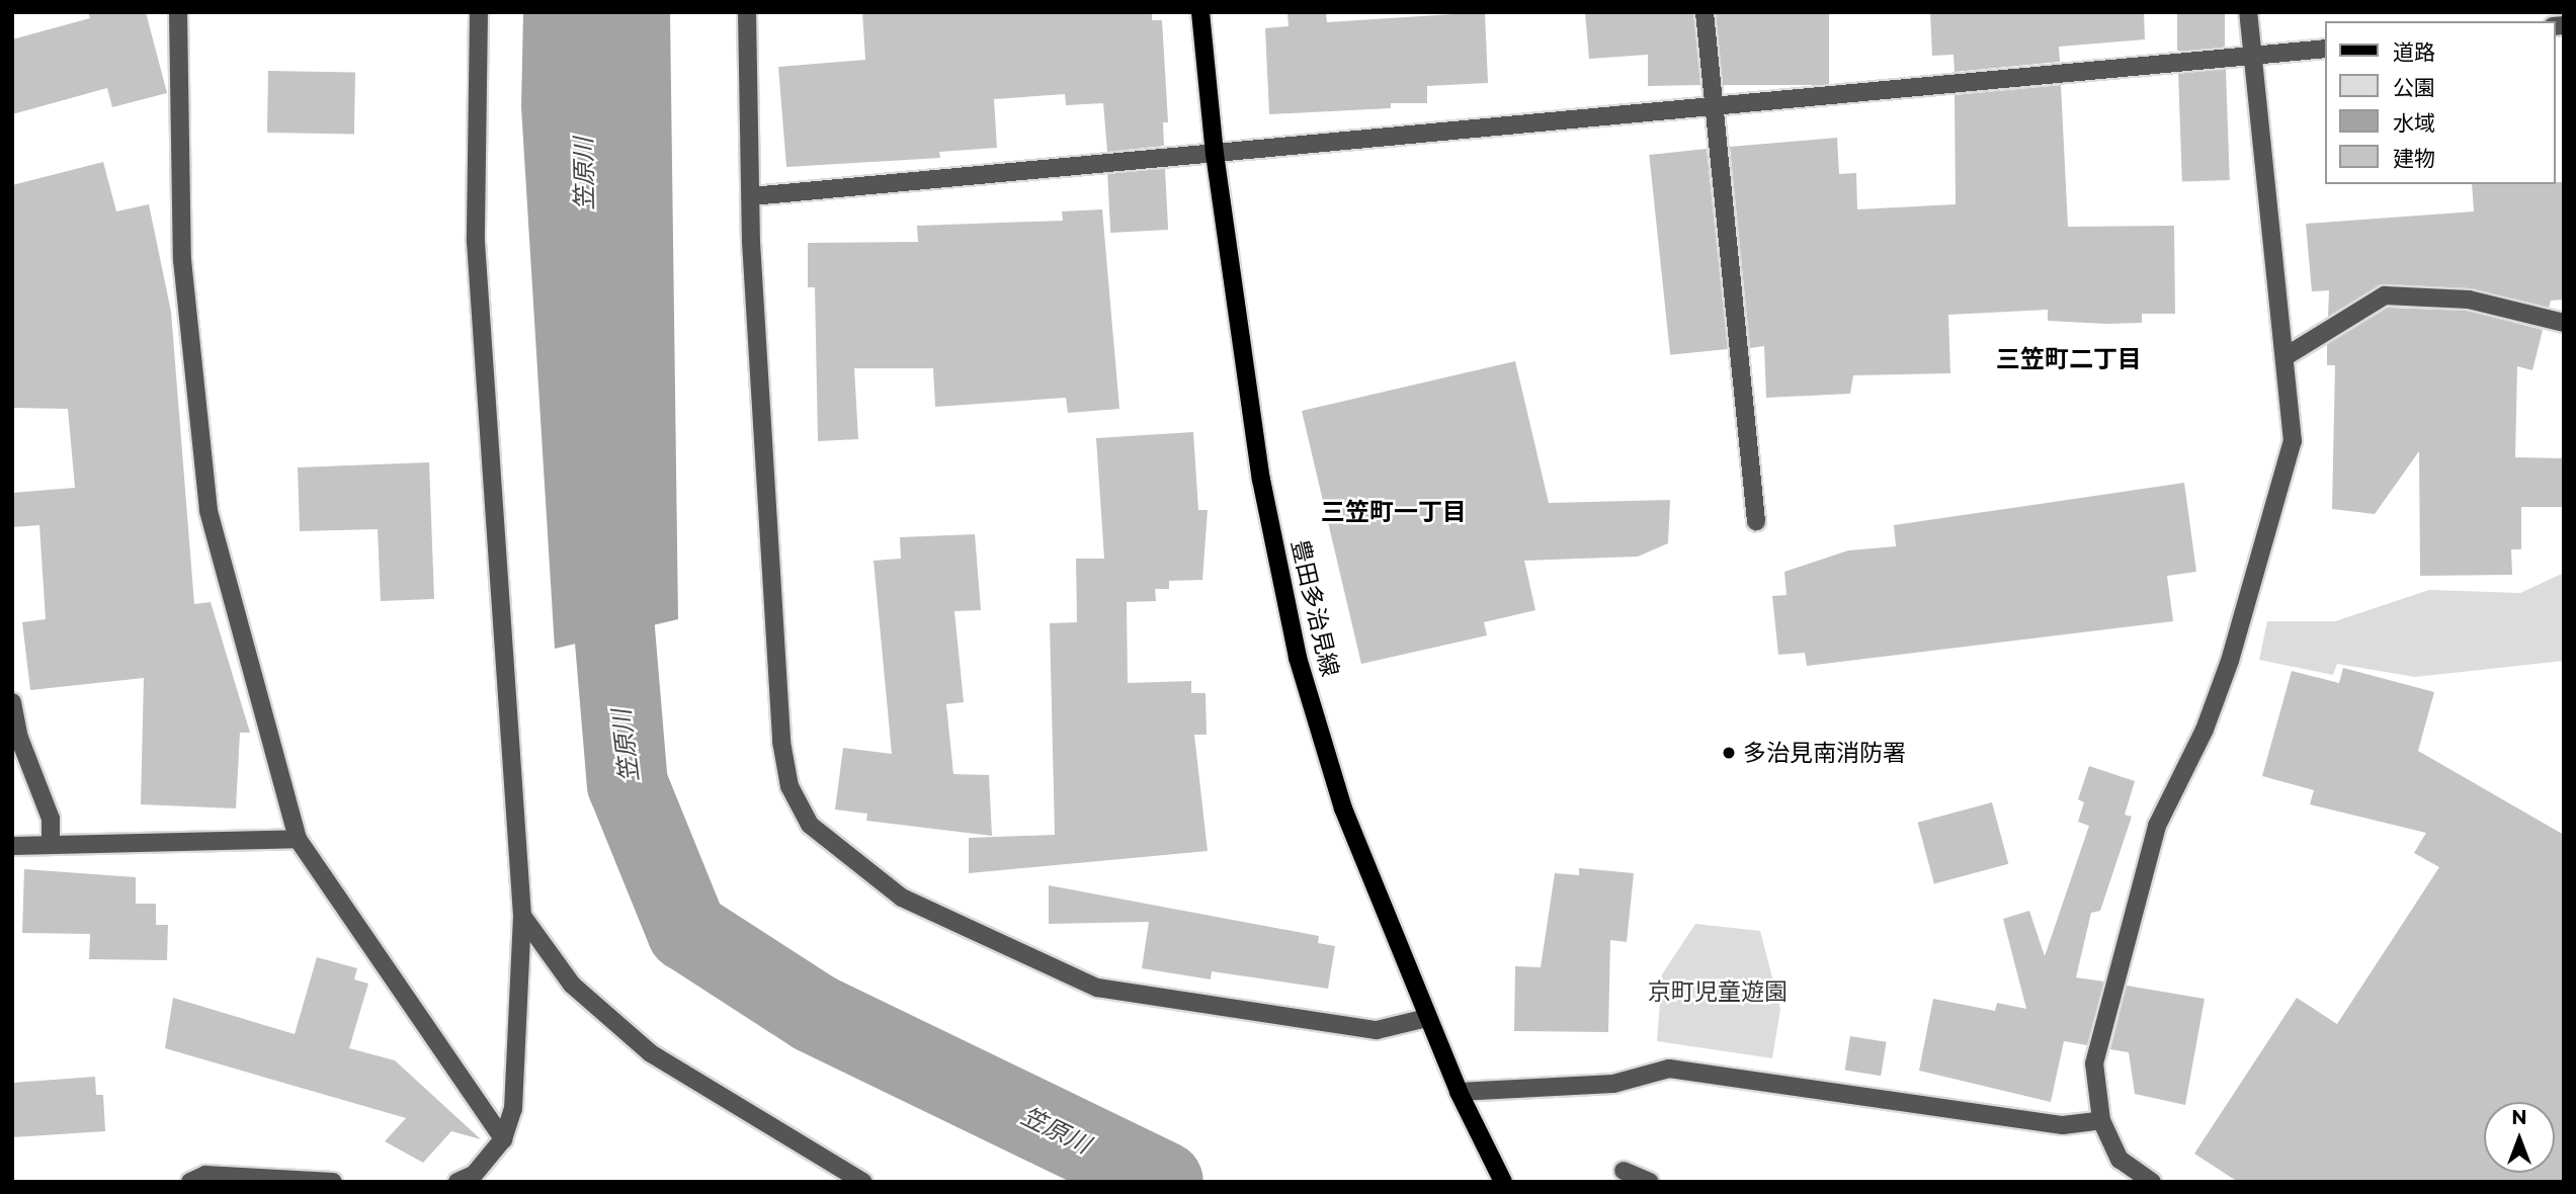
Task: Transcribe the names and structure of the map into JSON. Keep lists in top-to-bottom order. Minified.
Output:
{"streets":{"main road":["豊田多治見線"]},"districts":["三笠町二丁目","三笠町一丁目"],"water":["笠原川"],"parks":["京町児童遊園"],"places":["多治見南消防署"],"legend":["道路","公園","水域","建物"],"north":"top"}
